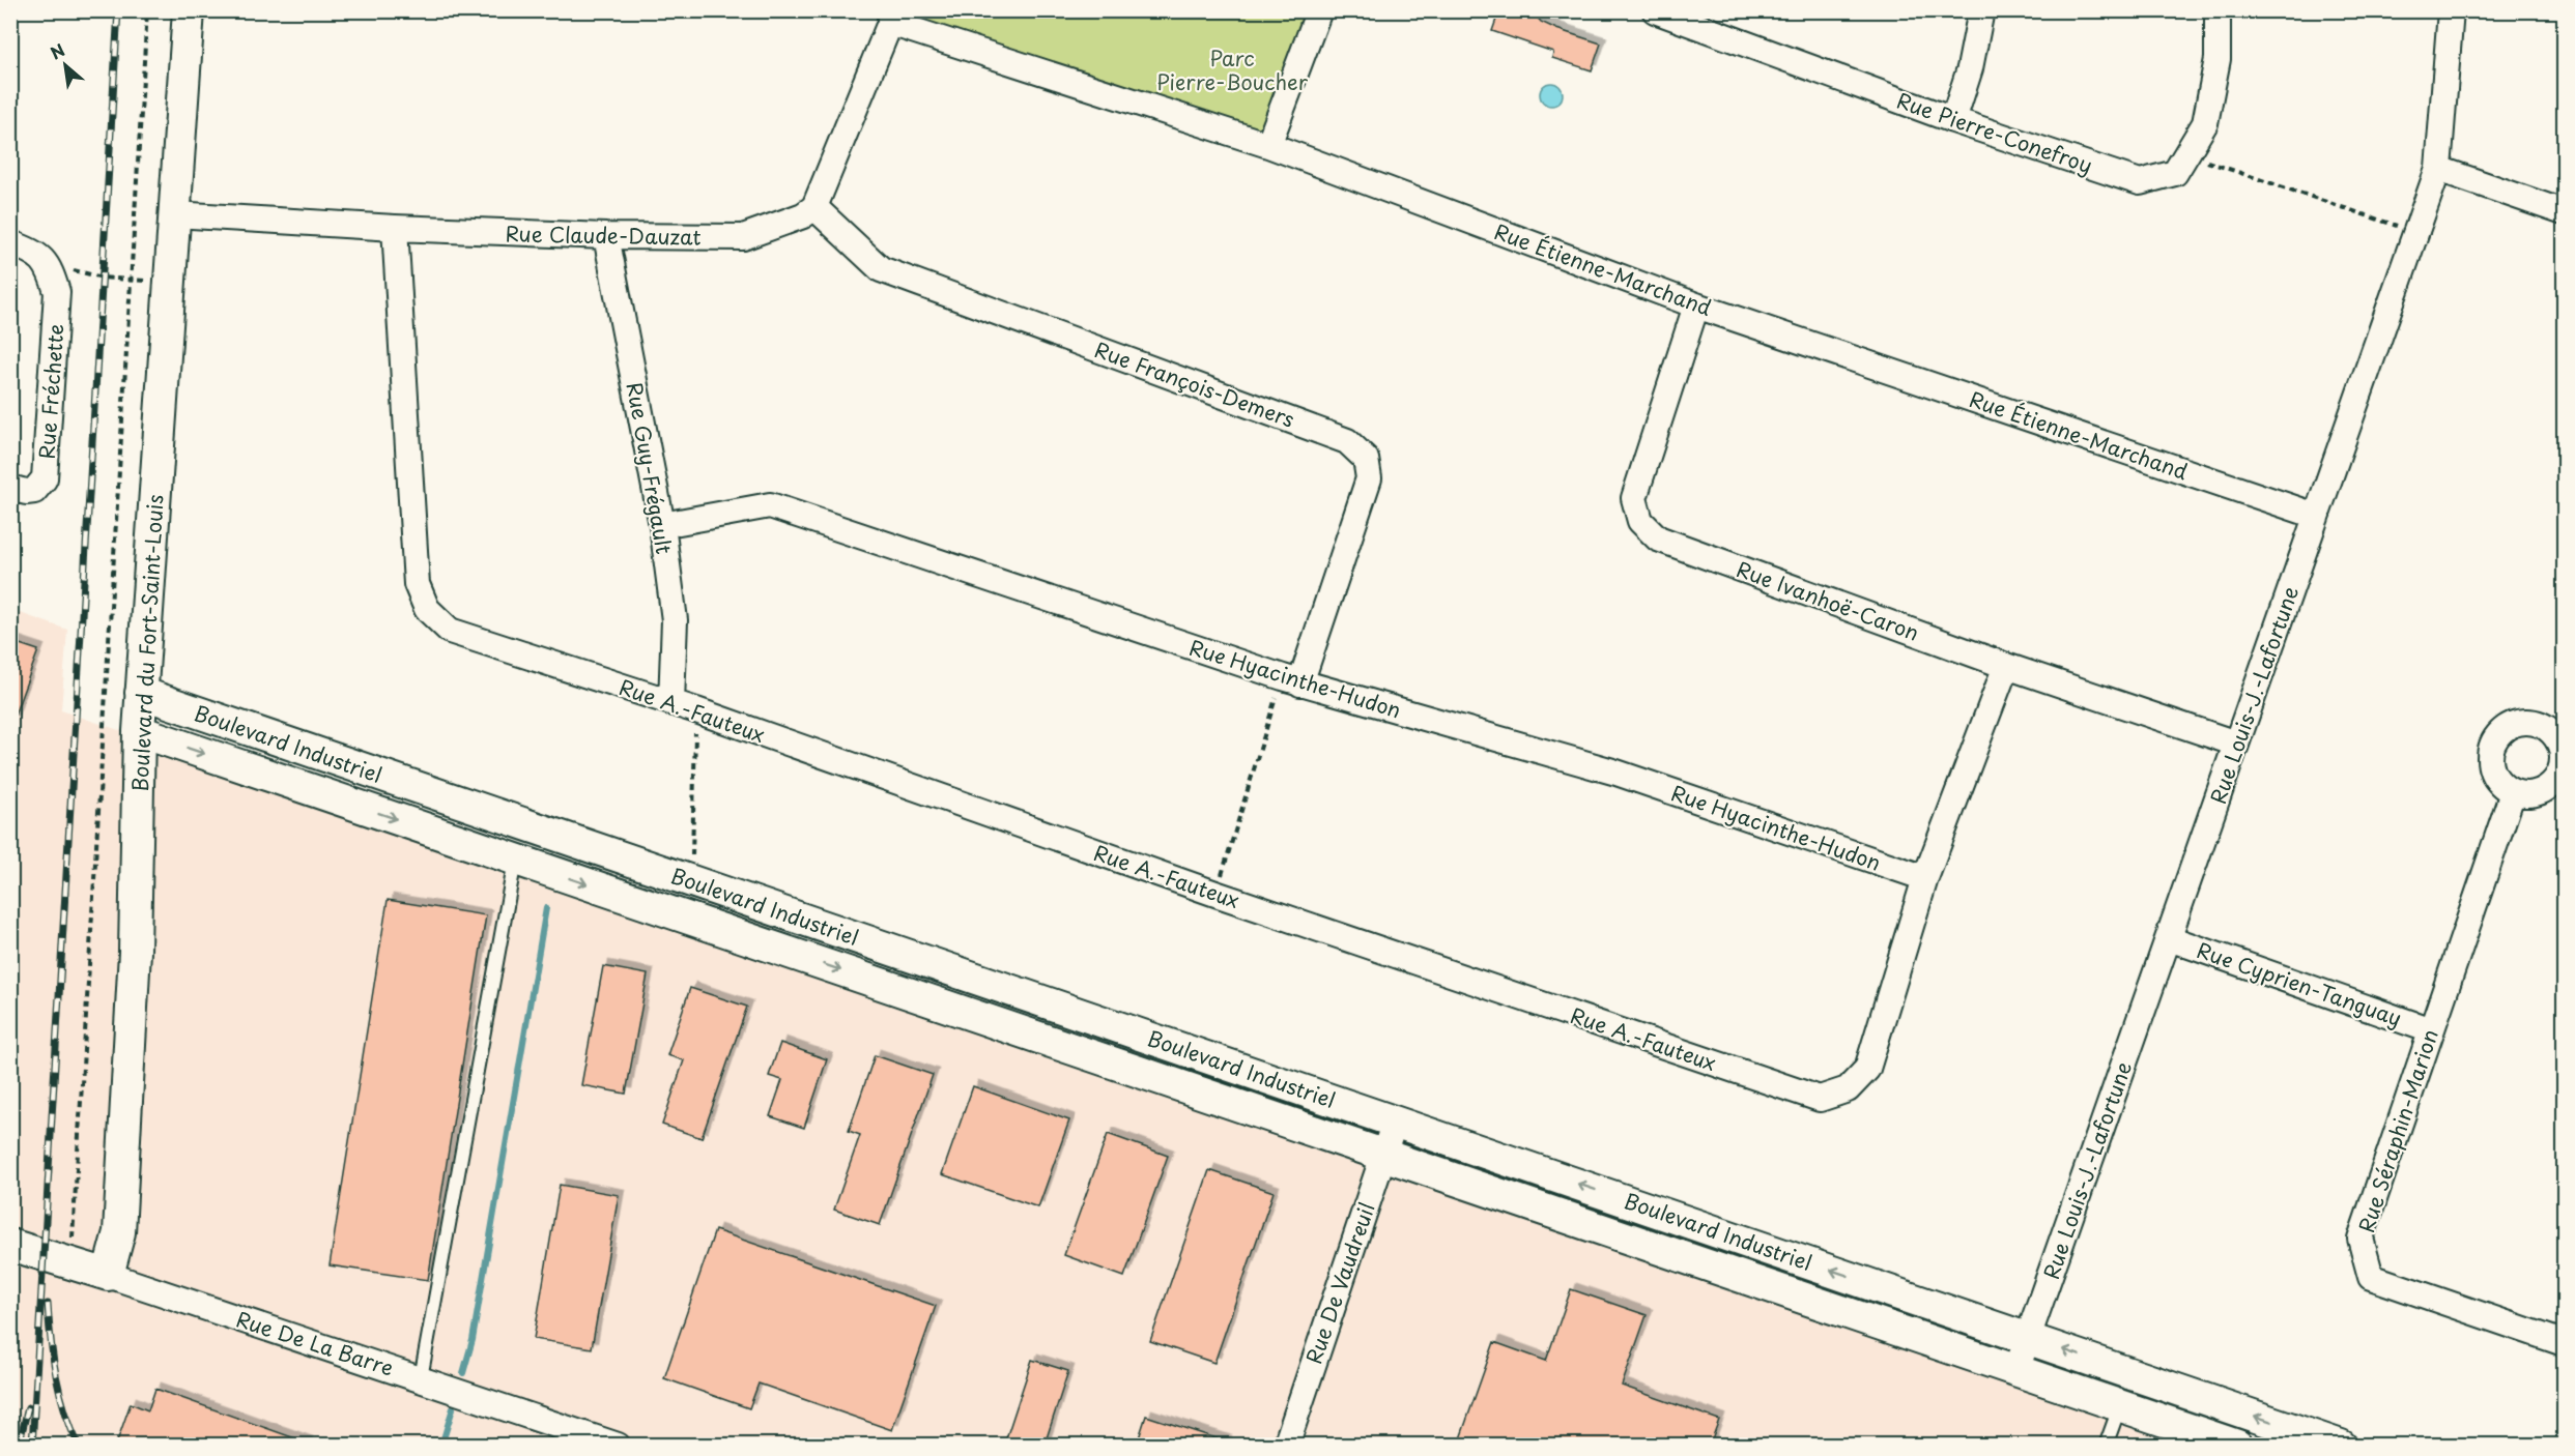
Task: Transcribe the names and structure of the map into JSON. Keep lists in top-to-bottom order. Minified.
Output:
{"streets":{"street":["Rue Pierre-Conefroy","Rue Claude-Dauzat","Rue Étienne-Marchand","Rue François-Demers","Rue Fréchette","Rue Guy-Frégault","Rue Ivanhoë-Caron","Boulevard du Fort-Saint-Louis","Rue Hyacinthe-Hudon","Rue Louis-J.-Lafortune","Rue A.-Fauteux","Boulevard Industriel","Rue Cyprien-Tanguay","Rue Séraphin-Marion","Rue De Vaudreuil","Rue De La Barre"]},"crossings":[["Rue Claude-Dauzat","Rue François-Demers"],["Rue Claude-Dauzat","Rue Guy-Frégault"],["Rue Claude-Dauzat","Boulevard du Fort-Saint-Louis"],["Rue Claude-Dauzat","Rue A.-Fauteux"],["Rue Étienne-Marchand","Rue Ivanhoë-Caron"],["Rue Étienne-Marchand","Rue Louis-J.-Lafortune"],["Rue François-Demers","Rue Hyacinthe-Hudon"],["Rue Guy-Frégault","Rue Hyacinthe-Hudon"],["Rue Guy-Frégault","Rue A.-Fauteux"],["Rue Ivanhoë-Caron","Rue Louis-J.-Lafortune"],["Rue Ivanhoë-Caron","Rue A.-Fauteux"],["Boulevard du Fort-Saint-Louis","Boulevard Industriel"],["Boulevard du Fort-Saint-Louis","Rue De La Barre"],["Rue Hyacinthe-Hudon","Rue A.-Fauteux"],["Rue Louis-J.-Lafortune","Boulevard Industriel"],["Rue Louis-J.-Lafortune","Rue Cyprien-Tanguay"],["Boulevard Industriel","Rue De Vaudreuil"],["Rue Cyprien-Tanguay","Rue Séraphin-Marion"]],"parks":["Parc Pierre-Boucher"],"north":"top left"}
